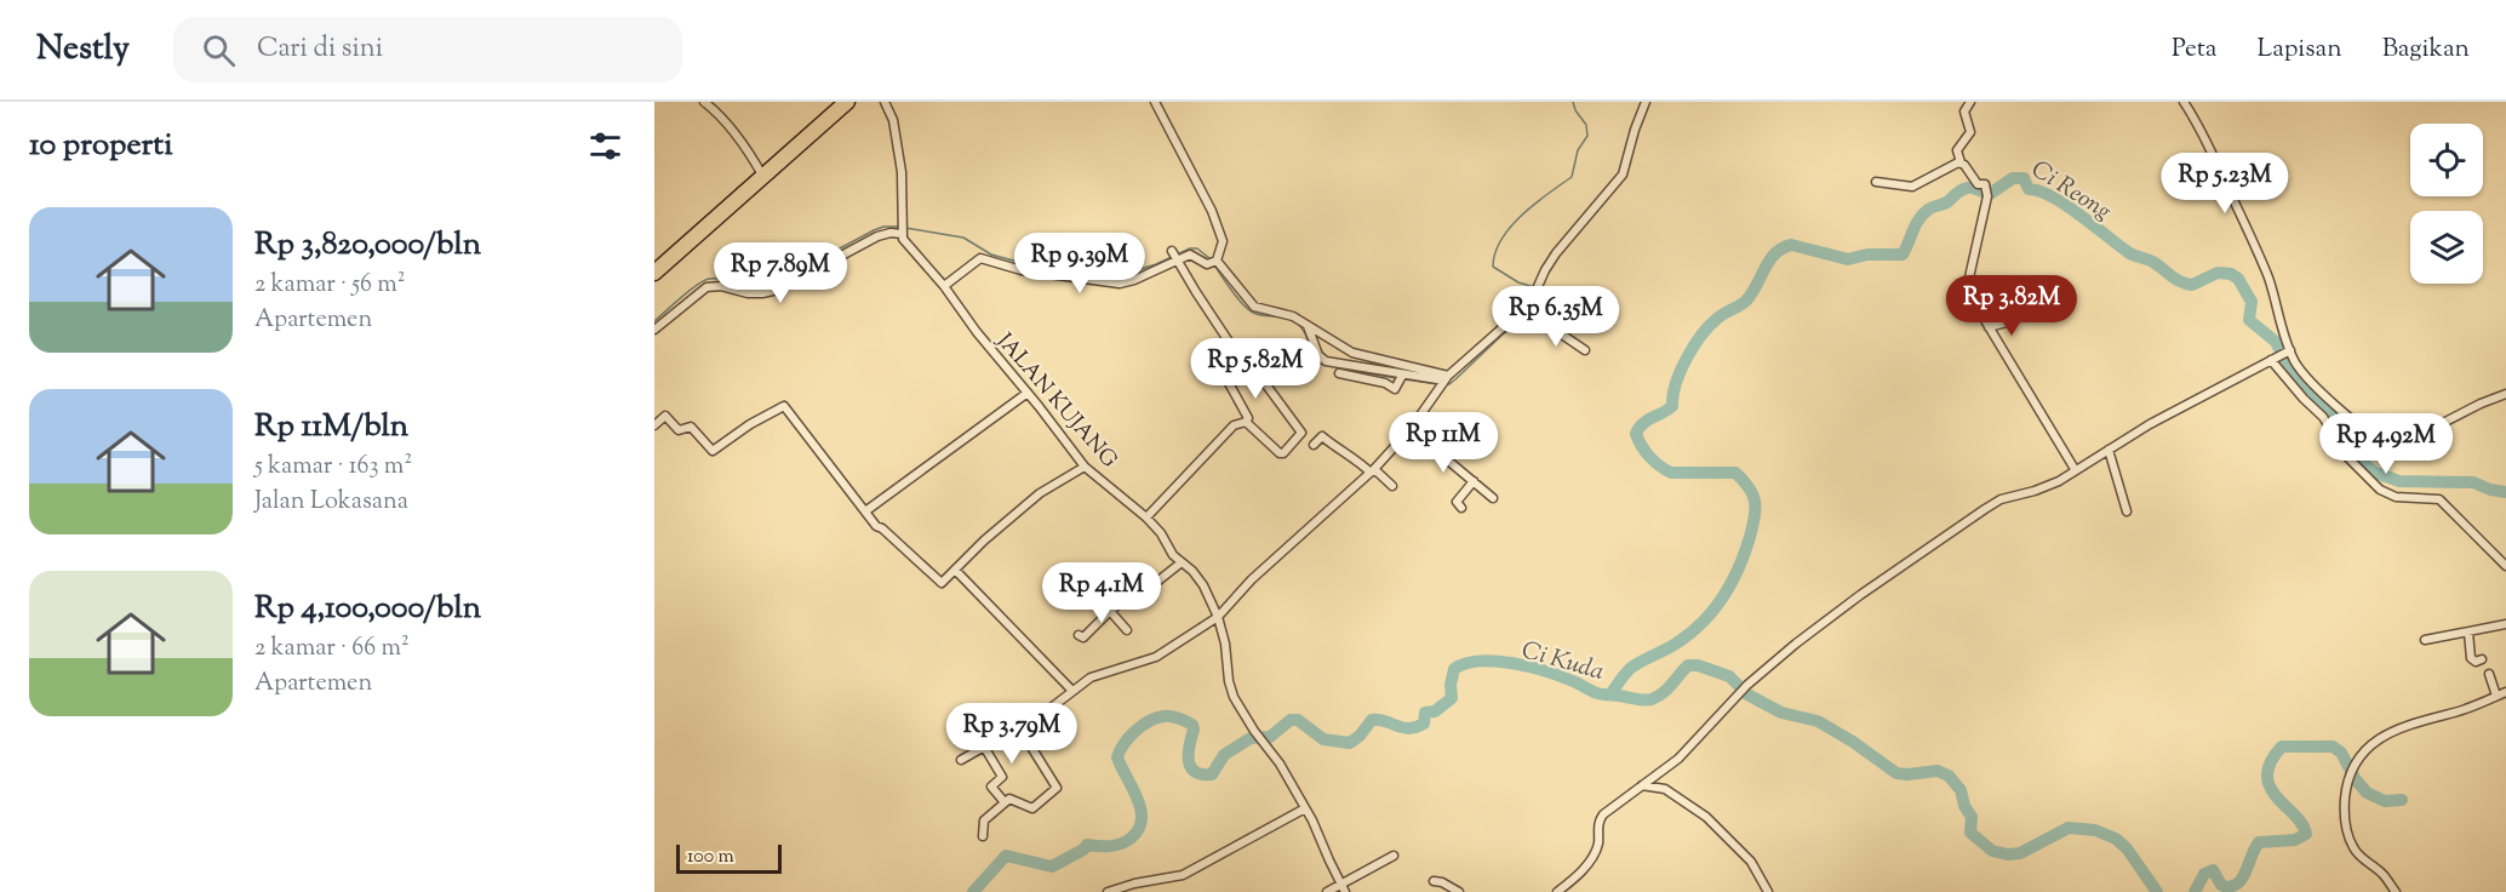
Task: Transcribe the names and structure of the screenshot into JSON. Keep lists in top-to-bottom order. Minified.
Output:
{"streets":{"street":["JALAN KUJANG"]},"water":["Ci Reong","Ci Kuda"],"scale_bar":"100 m","page":{"header":"Nestly","search":"Cari di sini","nav":["Peta","Lapisan","Bagikan"],"heading":"10 properti","price":["Rp 5.23M","Rp 9.39M","Rp 7.89M","Rp 3.82M","Rp 6.35M","Rp 5.82M","Rp 11M","Rp 4.92M","Rp 4.1M","Rp 3.79M"],"list":[{"name":"Rp 3,820,000/bln","note":"2 kamar · 56 m² · Apartemen"},{"name":"Rp 11M/bln","note":"5 kamar · 163 m² · Jalan Lokasana"},{"name":"Rp 4,100,000/bln","note":"2 kamar · 66 m² · Apartemen"}],"scale":"100 m"}}
